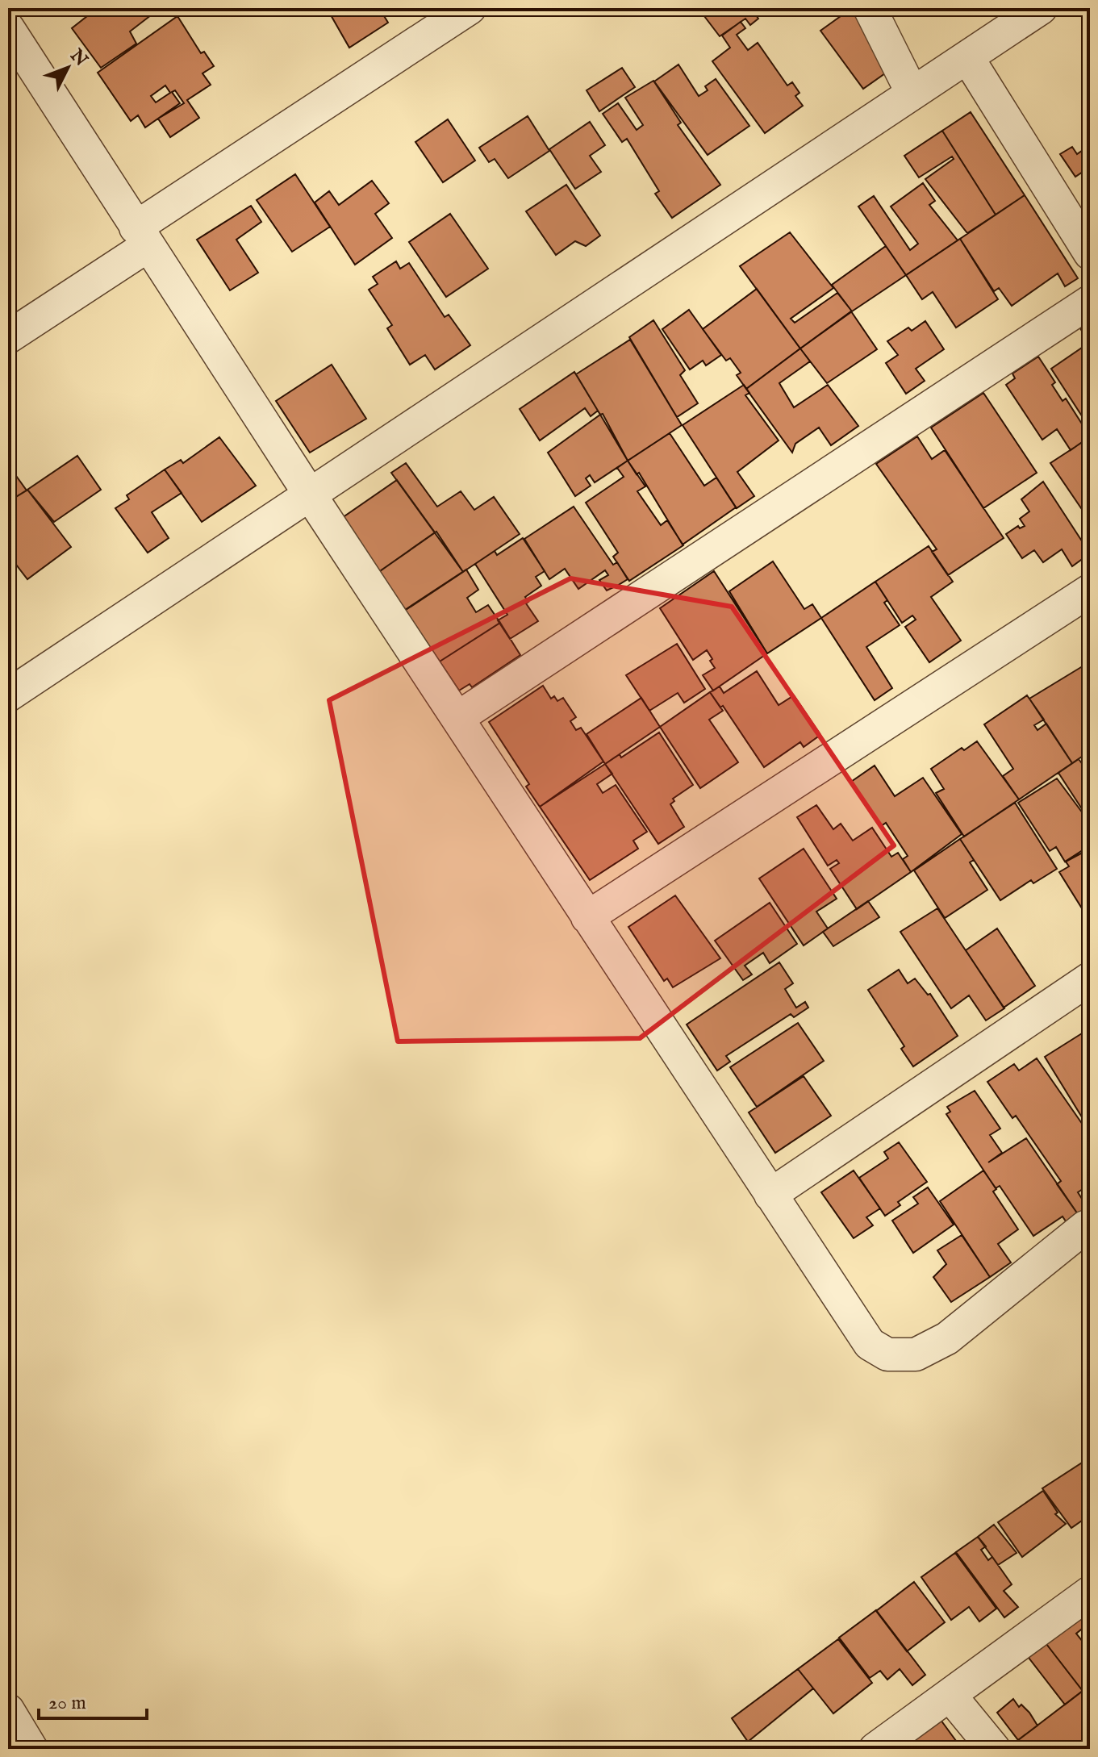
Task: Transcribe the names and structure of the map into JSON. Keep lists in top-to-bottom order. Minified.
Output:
{"scale_bar":"20 m","north":"top right"}
